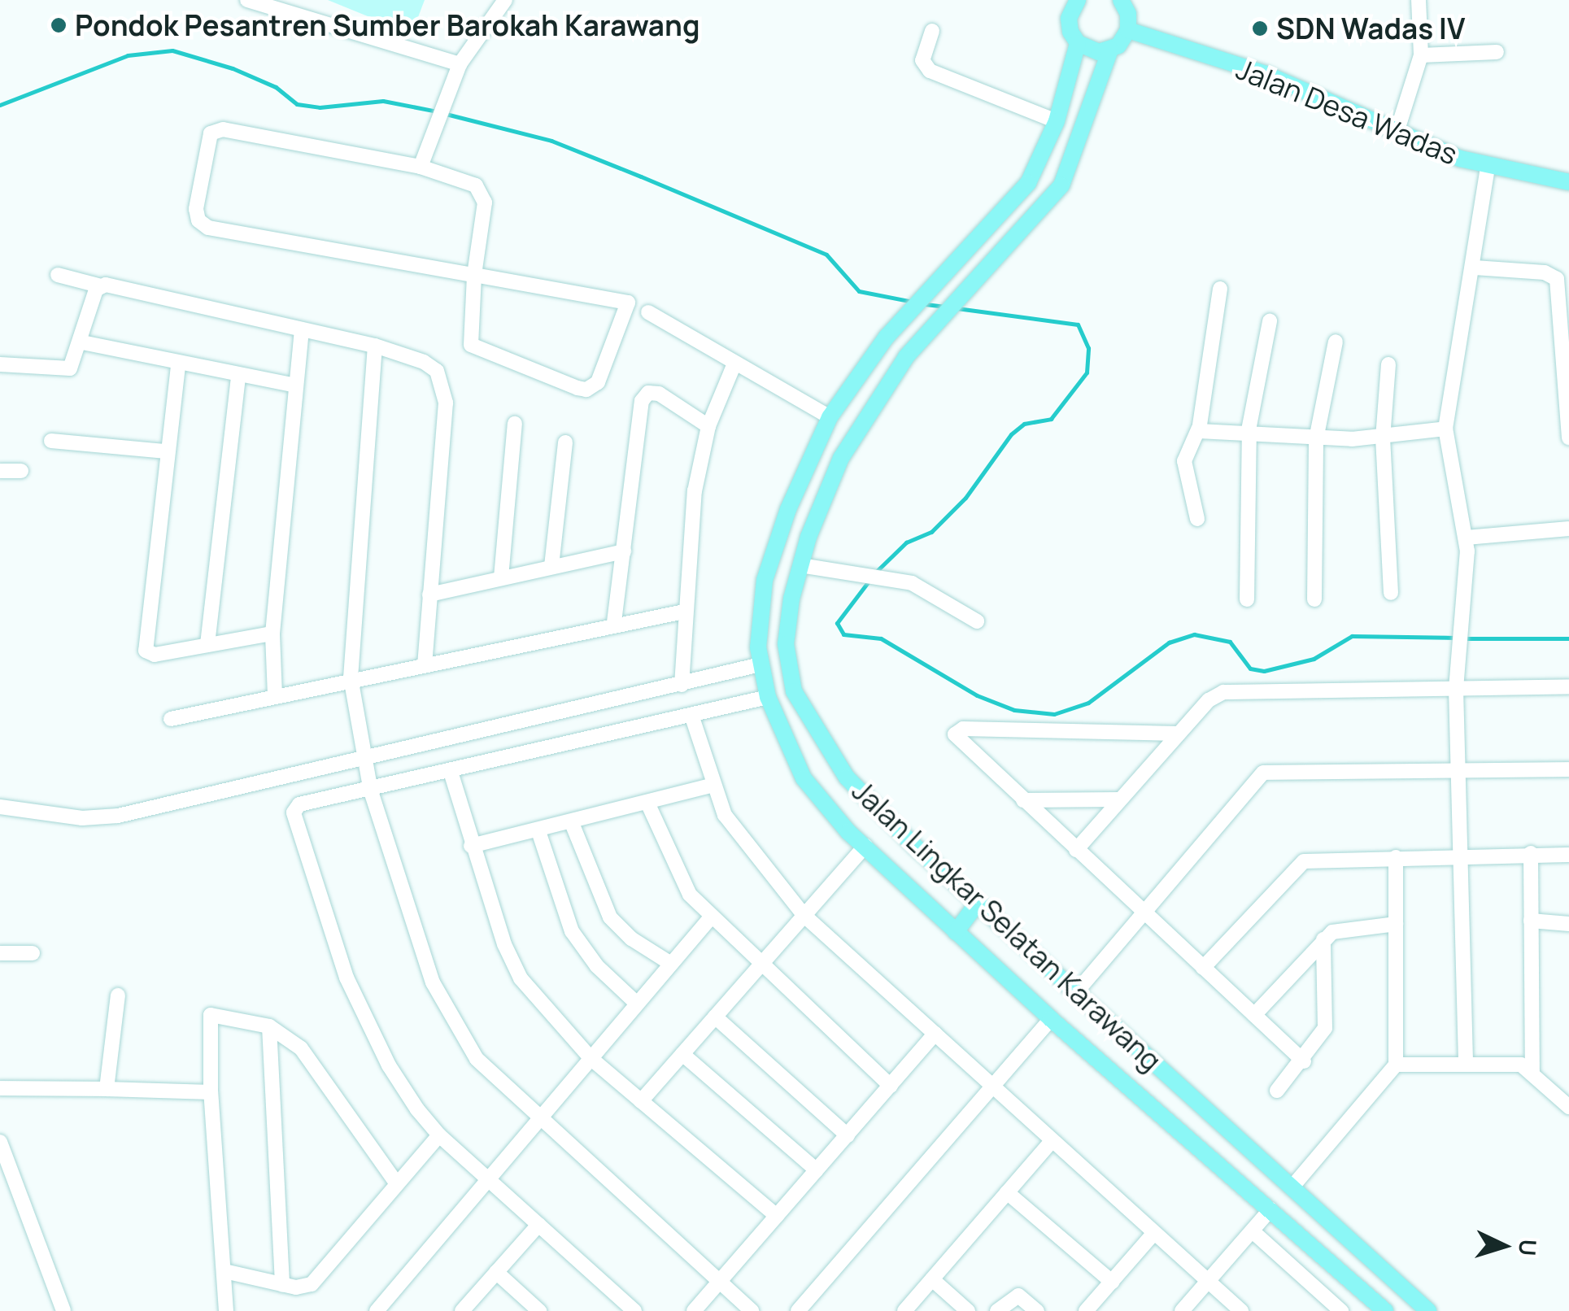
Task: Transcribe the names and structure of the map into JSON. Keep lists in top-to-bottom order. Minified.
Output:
{"streets":{"main road":["Jalan Desa Wadas","Jalan Lingkar Selatan Karawang"]},"places":["Pondok Pesantren Sumber Barokah Karawang","SDN Wadas IV"],"north":"right"}
